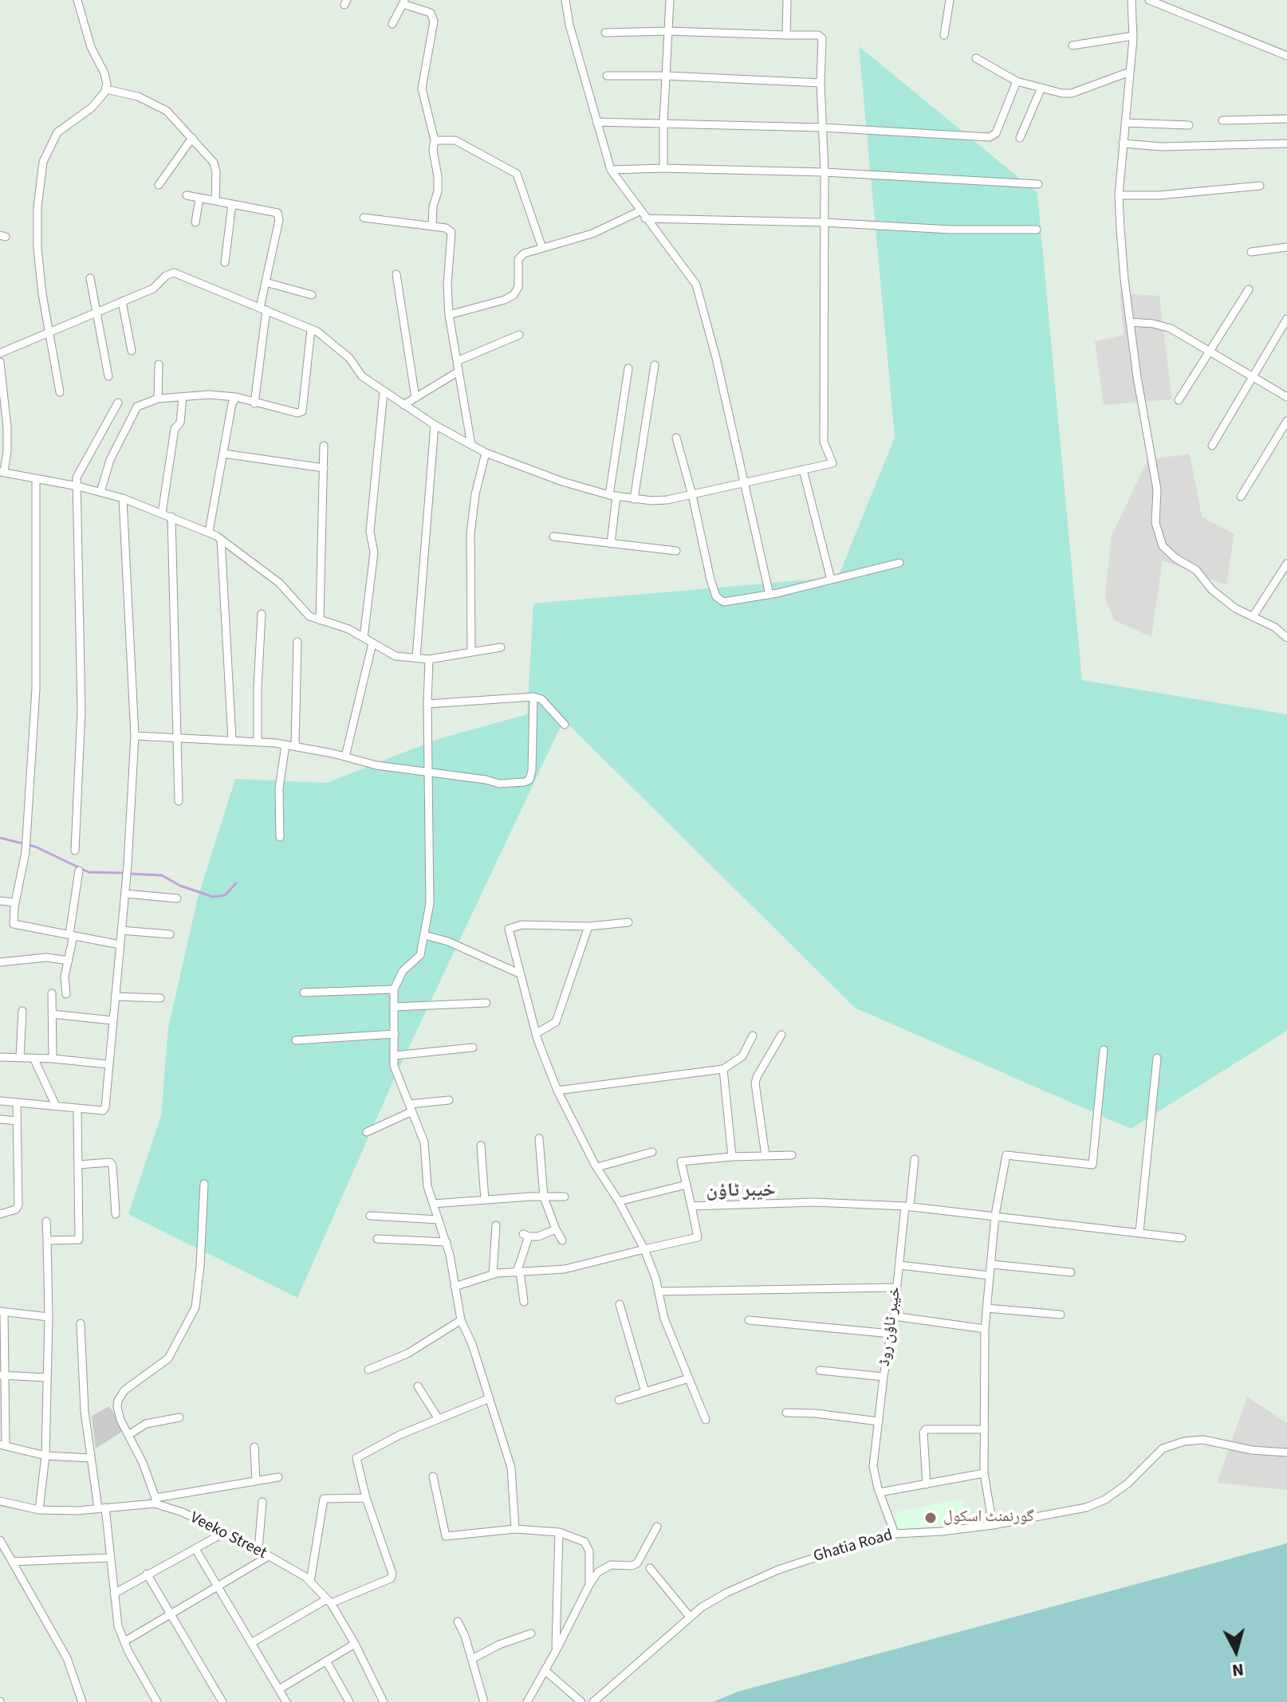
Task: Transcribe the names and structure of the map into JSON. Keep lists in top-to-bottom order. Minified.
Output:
{"streets":{"street":["خیبر ٹاؤن روڈ","Veeko Street","Ghatia Road"]},"crossings":[["خیبر ٹاؤن روڈ","Ghatia Road"]],"districts":["خیبر ٹاؤن"],"places":["گورنمنٹ اسکول"],"north":"bottom"}
